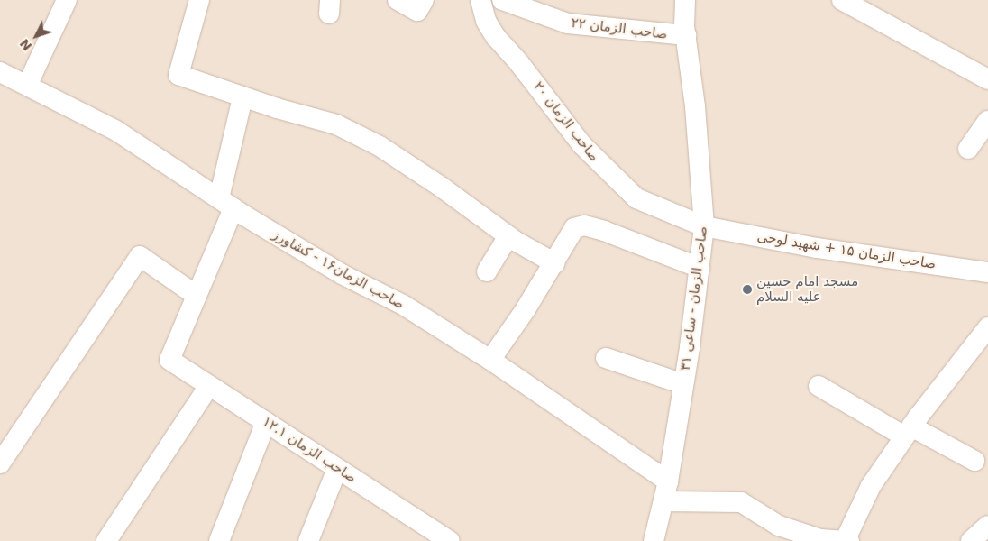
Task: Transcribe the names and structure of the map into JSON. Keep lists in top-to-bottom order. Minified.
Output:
{"streets":{"street":["صاحب الزمان ۲۲","صاحب الزمان ۲۰","صاحب الزمان ۱۵ + شهید لوحی","صاحب الزمان۱۶ - کشاورز","صاحب الزمان - ساعی ۳۱","صاحب الزمان ۱۲.۱"]},"crossings":[["صاحب الزمان ۲۲","صاحب الزمان - ساعی ۳۱"],["صاحب الزمان ۲۰","صاحب الزمان ۱۵ + شهید لوحی"],["صاحب الزمان ۲۰","صاحب الزمان - ساعی ۳۱"],["صاحب الزمان ۱۵ + شهید لوحی","صاحب الزمان - ساعی ۳۱"],["صاحب الزمان۱۶ - کشاورز","صاحب الزمان - ساعی ۳۱"]],"places":["مسجد امام حسین علیه السلام"],"north":"bottom left"}
